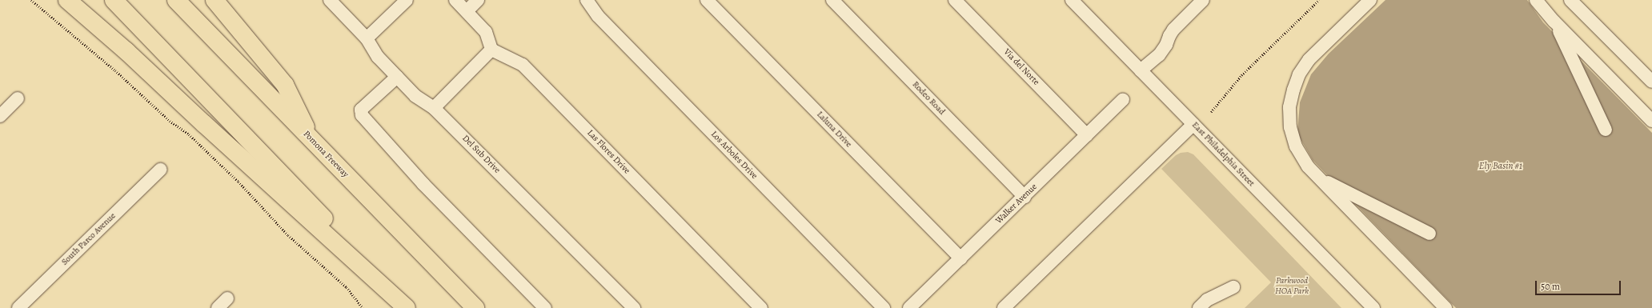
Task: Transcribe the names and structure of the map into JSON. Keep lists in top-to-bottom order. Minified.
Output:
{"streets":{"highway":["Pomona Freeway"],"street":["Via del Norte","Rodeo Road","Laluna Drive","Las Flores Drive","Del Sub Drive","East Philadelphia Street","Los Arboles Drive","Walker Avenue","South Parco Avenue"]},"crossings":[["Via del Norte","Walker Avenue"],["Rodeo Road","Walker Avenue"],["Laluna Drive","Walker Avenue"]],"water":["Ely Basin #1"],"parks":["Parkwood HOA Park"],"scale_bar":"50 m"}
